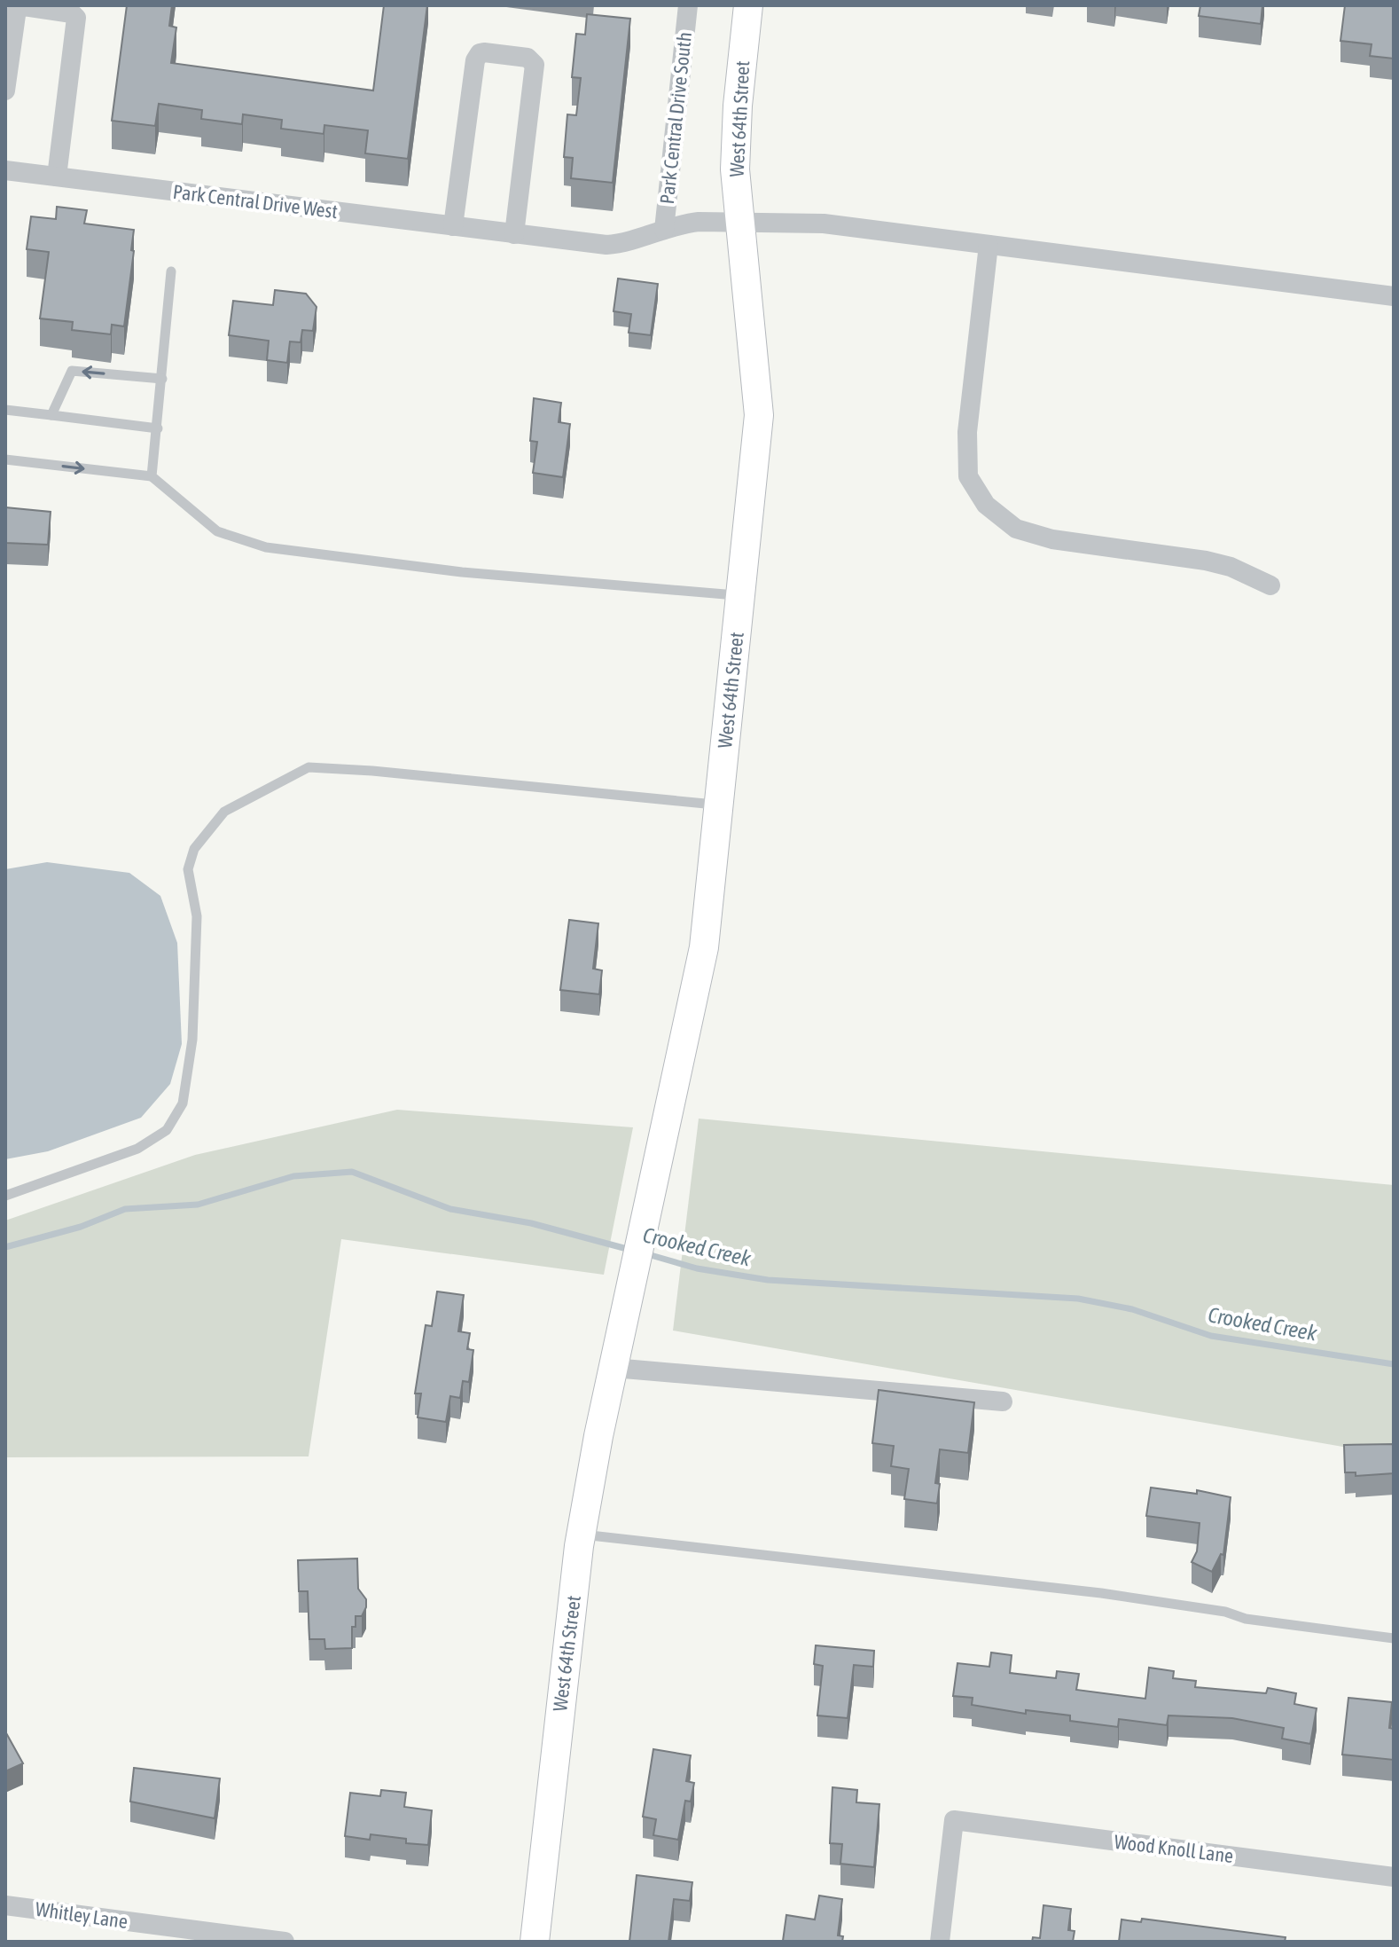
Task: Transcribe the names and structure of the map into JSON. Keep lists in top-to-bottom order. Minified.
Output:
{"streets":{"street":["Park Central Drive South","West 64th Street","Park Central Drive West","Wood Knoll Lane","Whitley Lane"]},"crossings":[["Park Central Drive South","Park Central Drive West"],["West 64th Street","Park Central Drive West"]],"water":["Crooked Creek"]}
